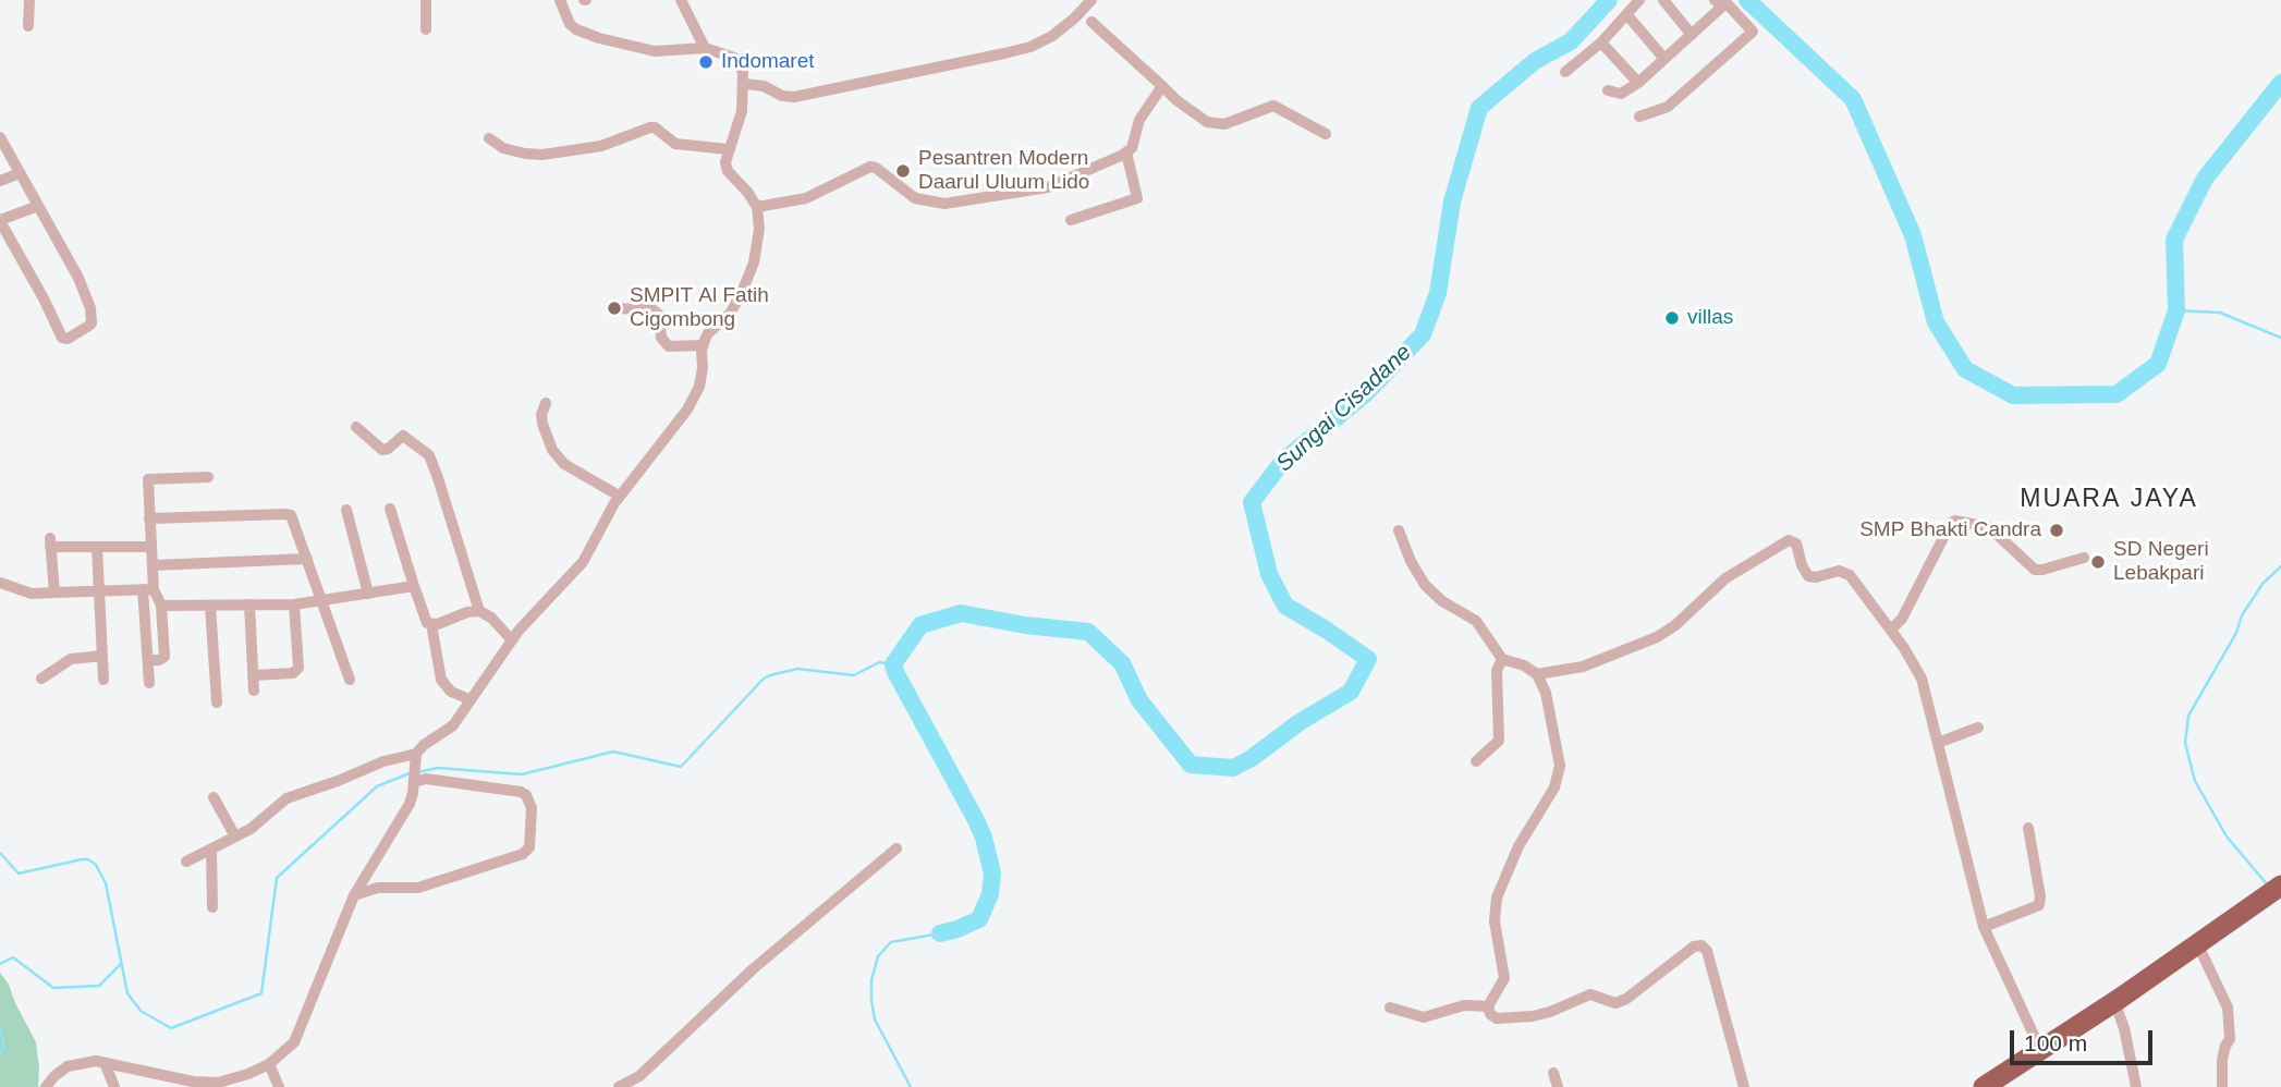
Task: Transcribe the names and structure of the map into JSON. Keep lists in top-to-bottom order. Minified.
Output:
{"districts":["MUARA JAYA"],"water":["Sungai Cisadane"],"places":["Indomaret","Pesantren Modern Daarul Uluum Lido","SMPIT Al Fatih Cigombong","villas","SMP Bhakti Candra","SD Negeri Lebakpari"],"scale_bar":"100 m"}
